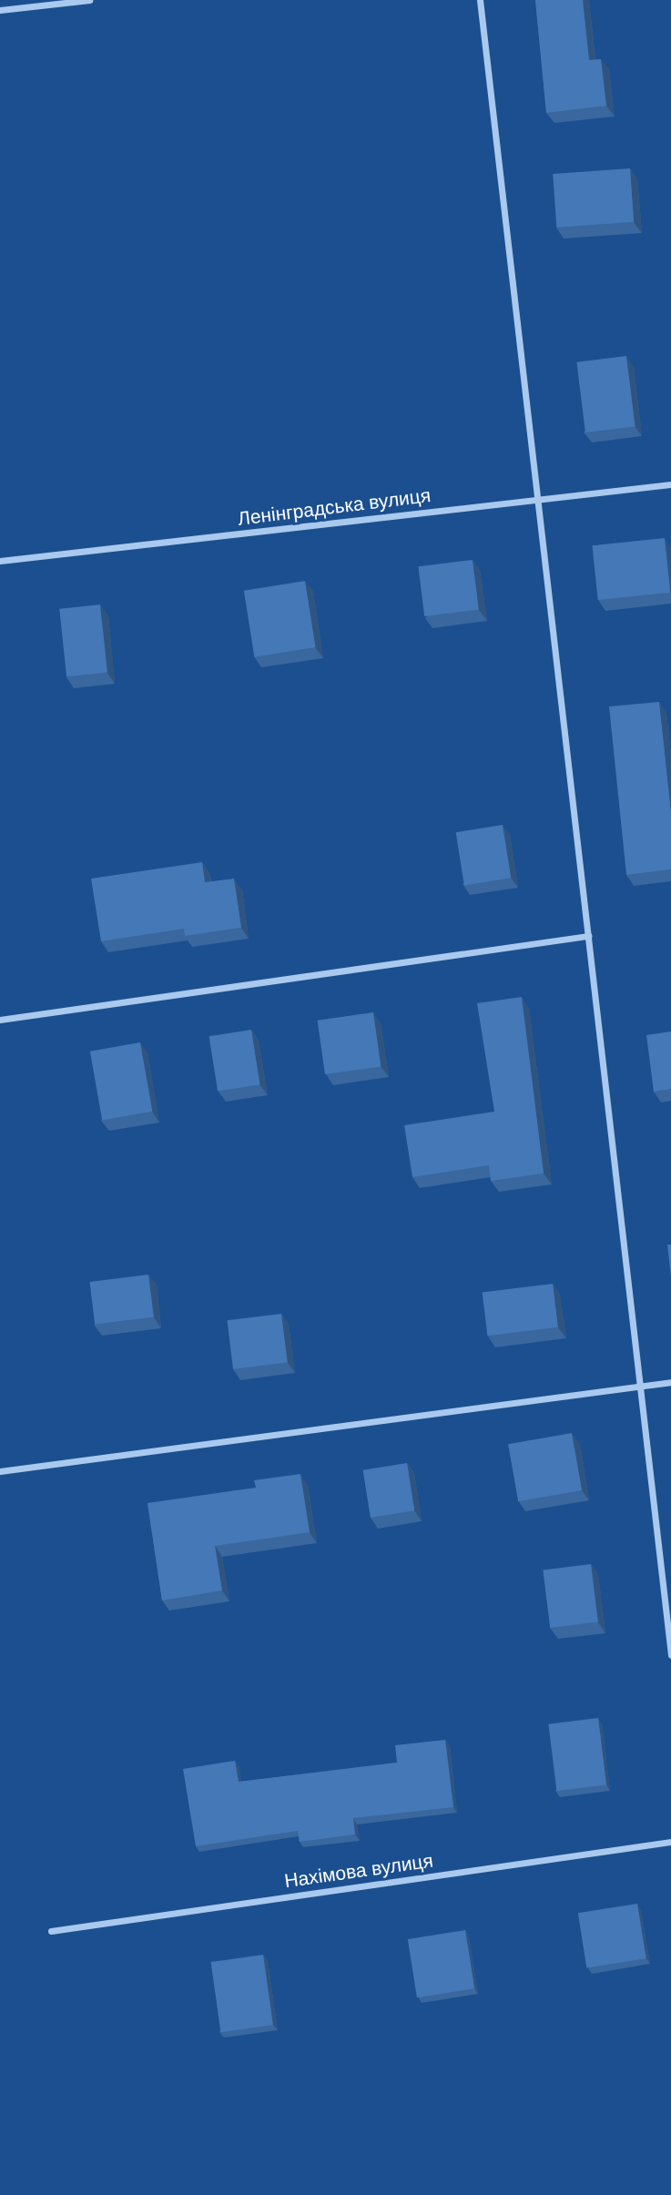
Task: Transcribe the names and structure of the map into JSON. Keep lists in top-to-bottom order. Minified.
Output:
{"streets":{"street":["Ленінградська вулиця","Нахімова вулиця"]}}
